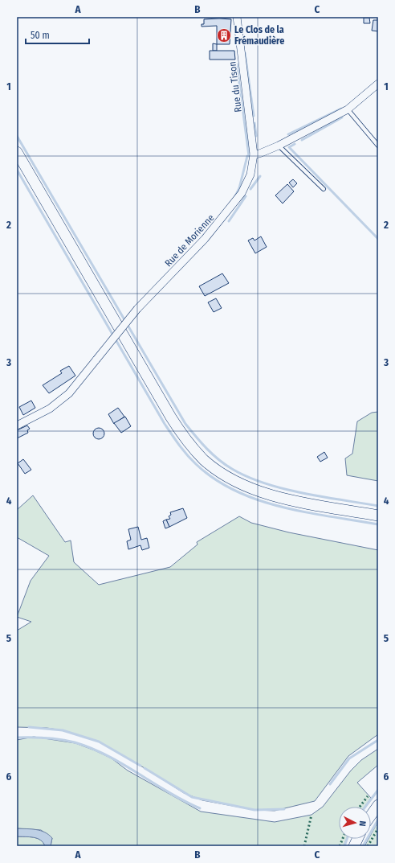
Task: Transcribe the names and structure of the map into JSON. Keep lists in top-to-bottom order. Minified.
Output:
{"streets":{"street":["Rue du Tison","Rue de Morienne"]},"crossings":[["Rue du Tison","Rue de Morienne"]],"places":{"building":["Le Clos de la Frémaudière"]},"scale_bar":"50 m","north":"right","grid":{"columns":["A","B","C"],"rows":["1","2","3","4","5","6"]}}
